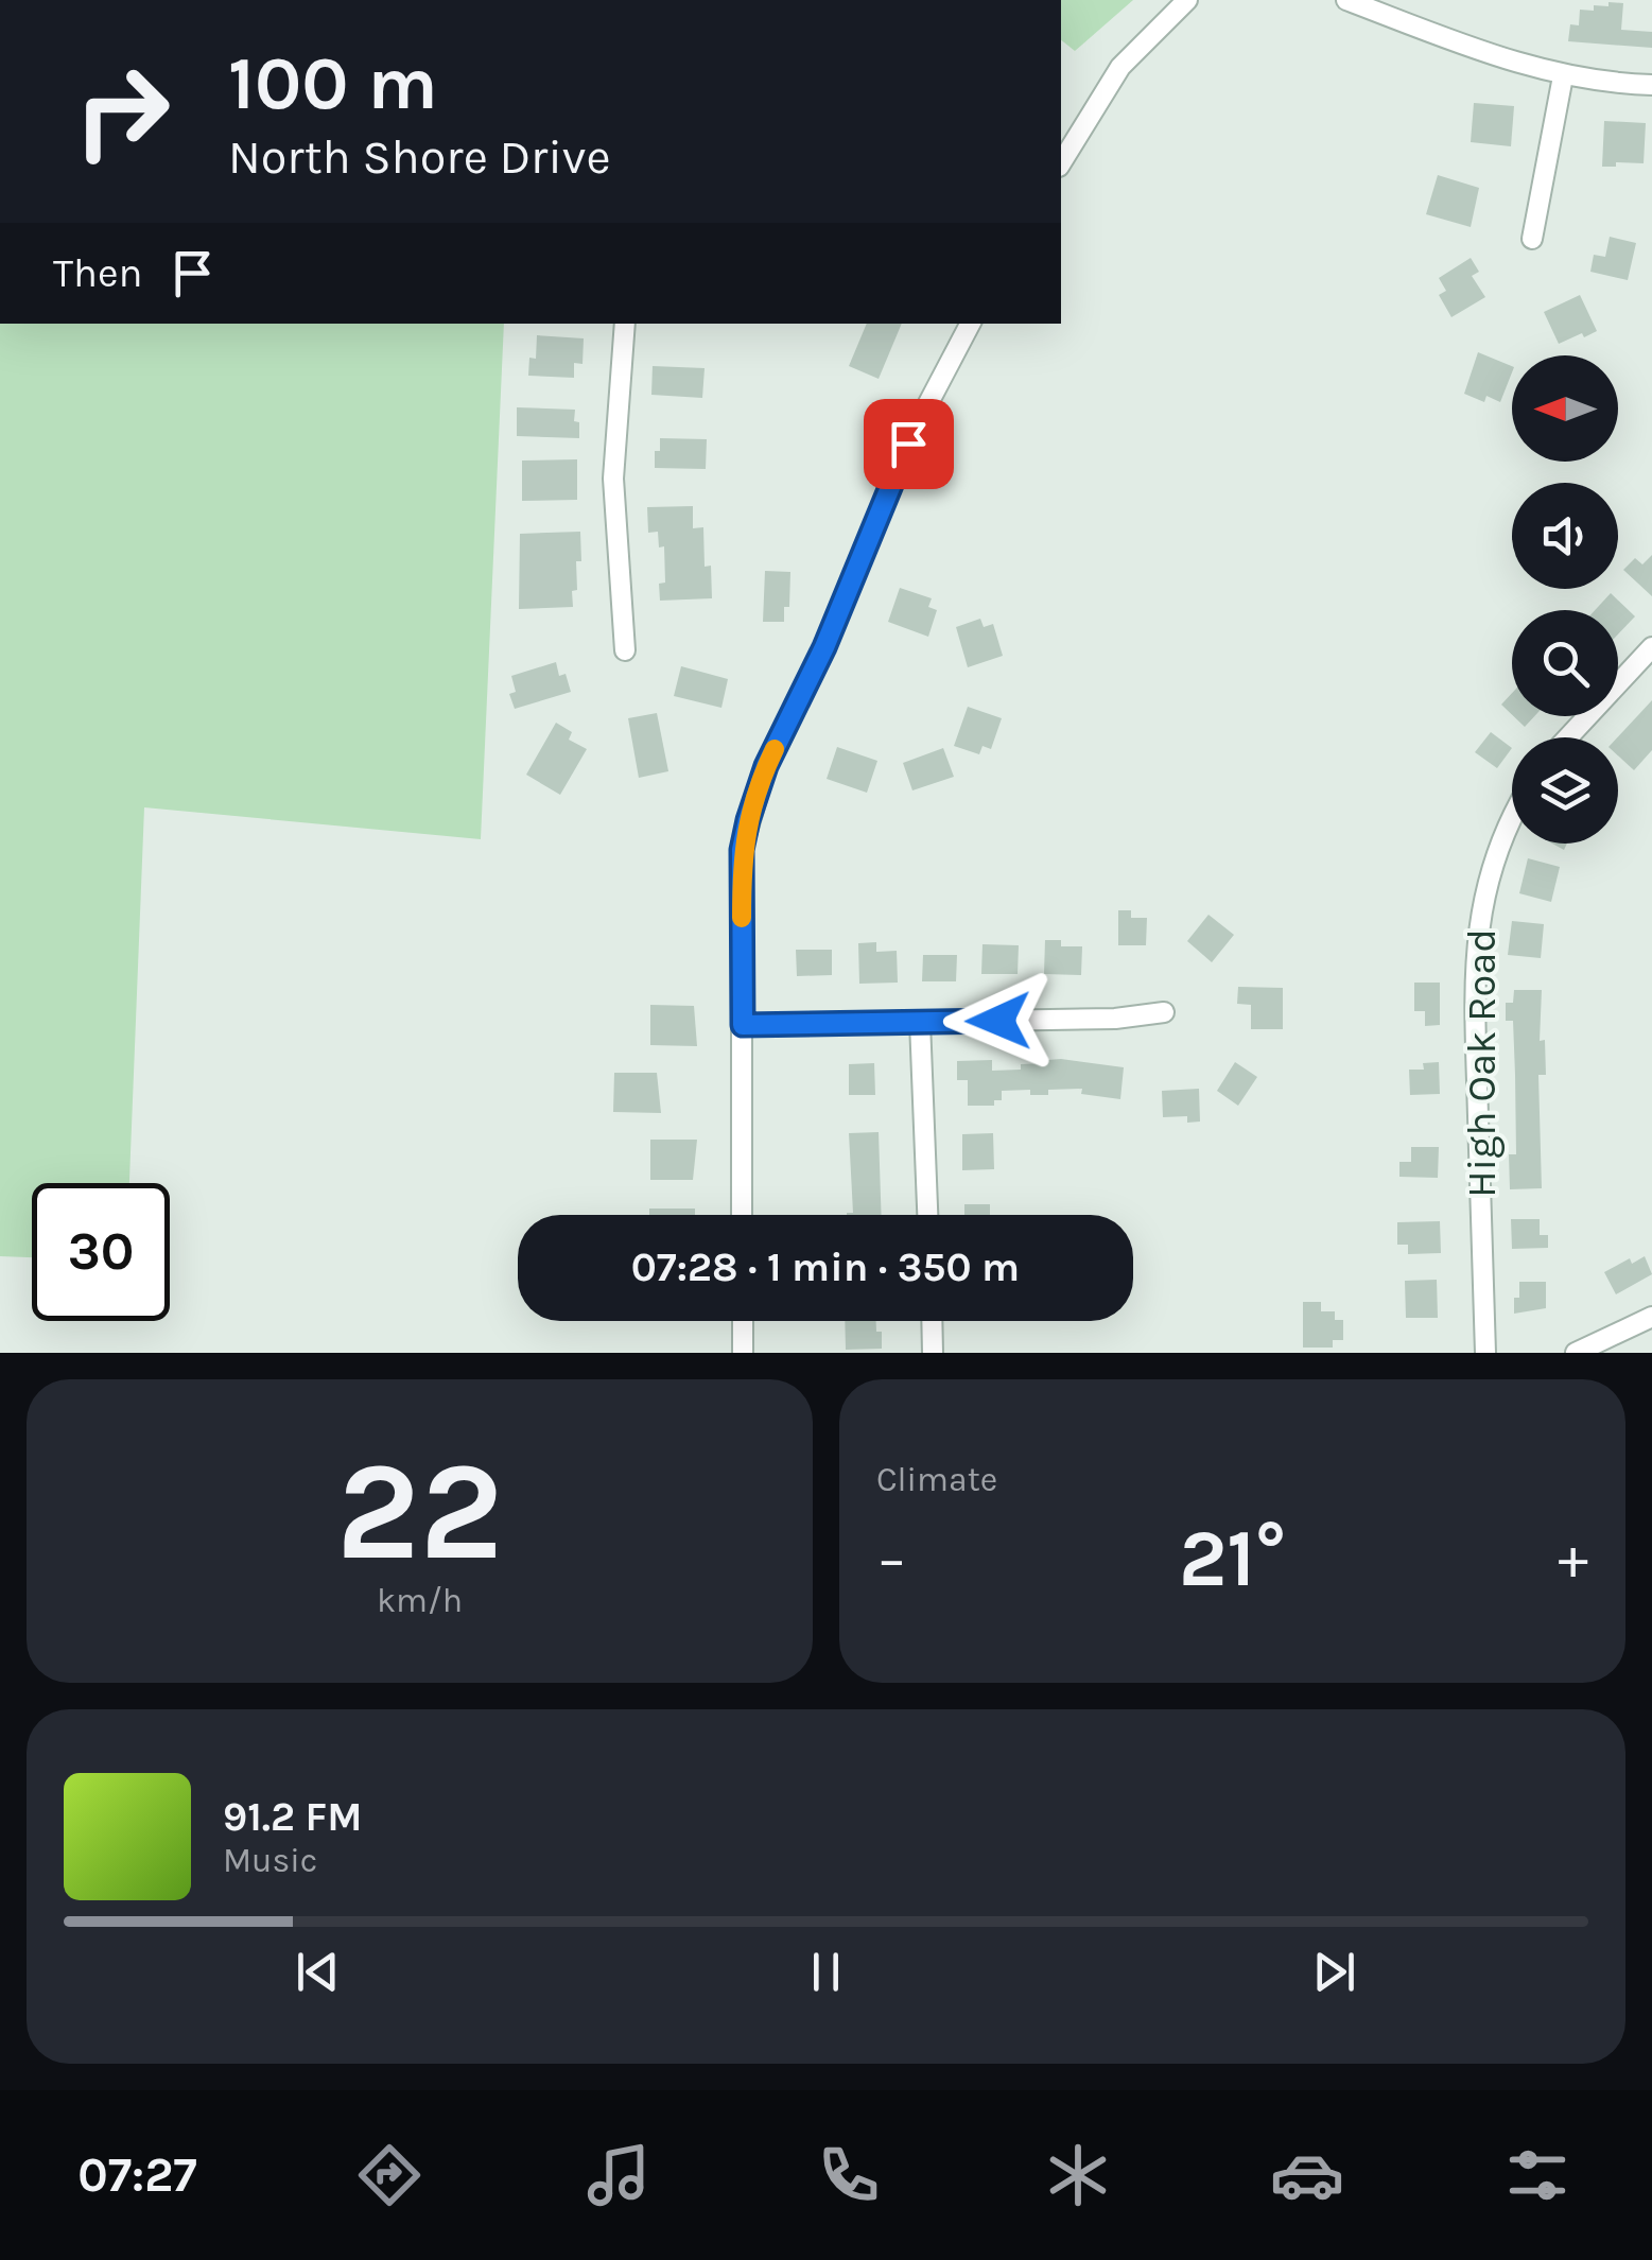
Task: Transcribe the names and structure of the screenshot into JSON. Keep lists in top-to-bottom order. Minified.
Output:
{"streets":{"street":["High Oak Road"]},"north":"left","page":{"turn":["100 m","North Shore Drive"],"then":"Then","limit":"30","trip":"07:28 · 1 min · 350 m","tile":[["22","km/h"],"Climate"],"heat":["−","21°","+"],"song":["91.2 FM","Music"],"tabs":"07:27"}}
